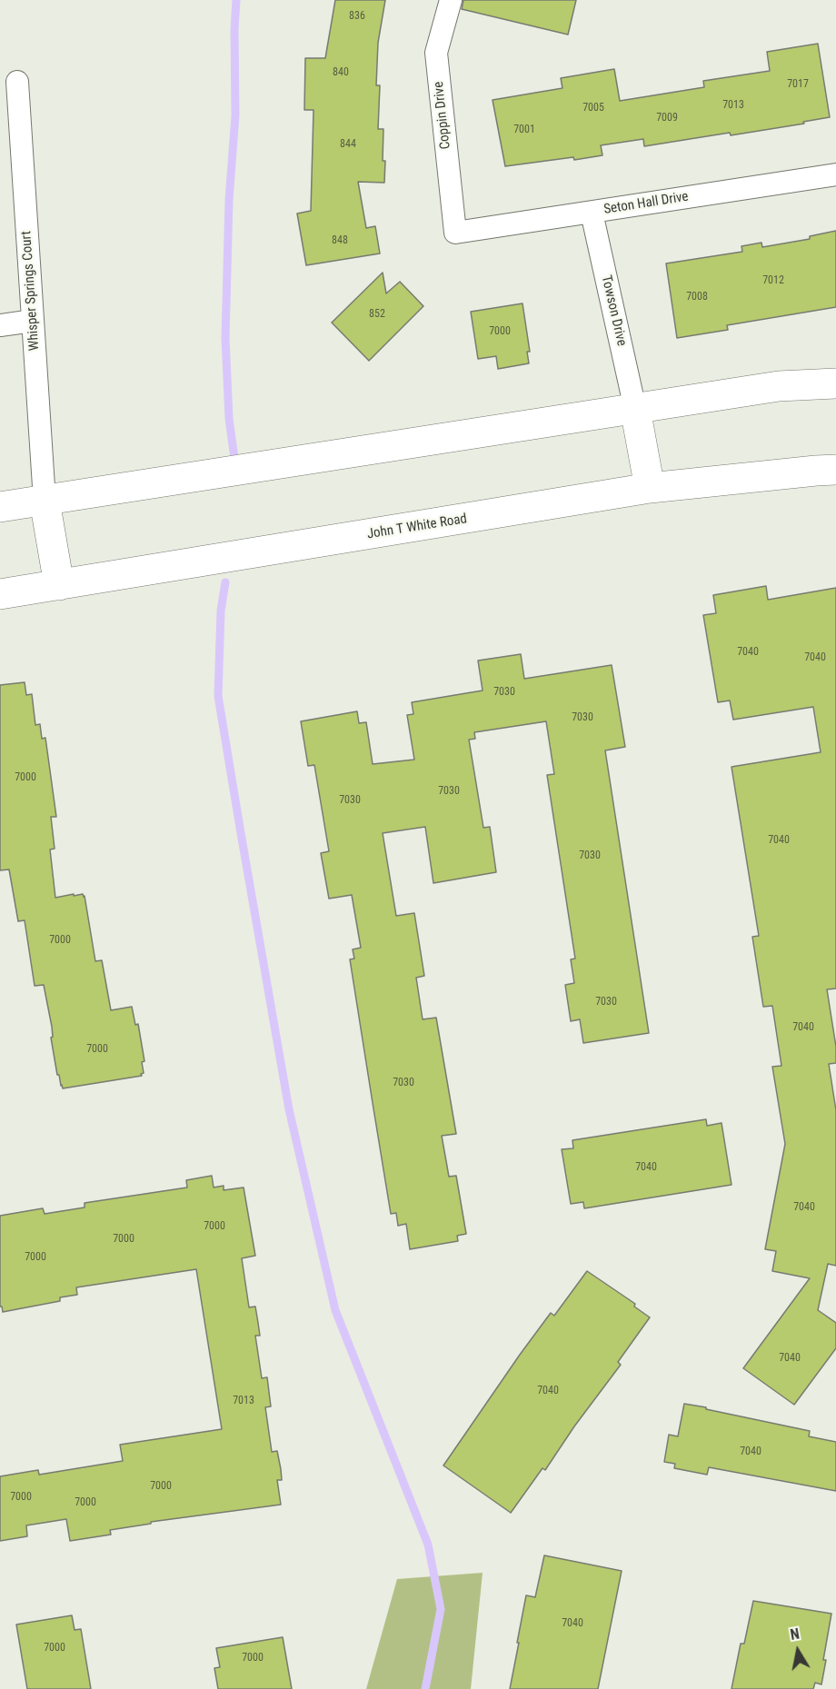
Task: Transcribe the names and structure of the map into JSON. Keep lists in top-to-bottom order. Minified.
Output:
{"streets":{"main road":["John T White Road"],"street":["Coppin Drive","Seton Hall Drive","Whisper Springs Court","Towson Drive"]},"crossings":[["Coppin Drive","Seton Hall Drive"],["Seton Hall Drive","Towson Drive"]],"house_numbers":["836","840","7017","7013","7005","7009","7001","844","848","7012","7008","852","7000","7040","7040","7030","7030","7000","7030","7030","7040","7030","7000","7030","7040","7000","7030","7040","7040","7000","7000","7000","7040","7040","7013","7040","7000","7000","7000","7040","7000","7000"],"north":"top"}
